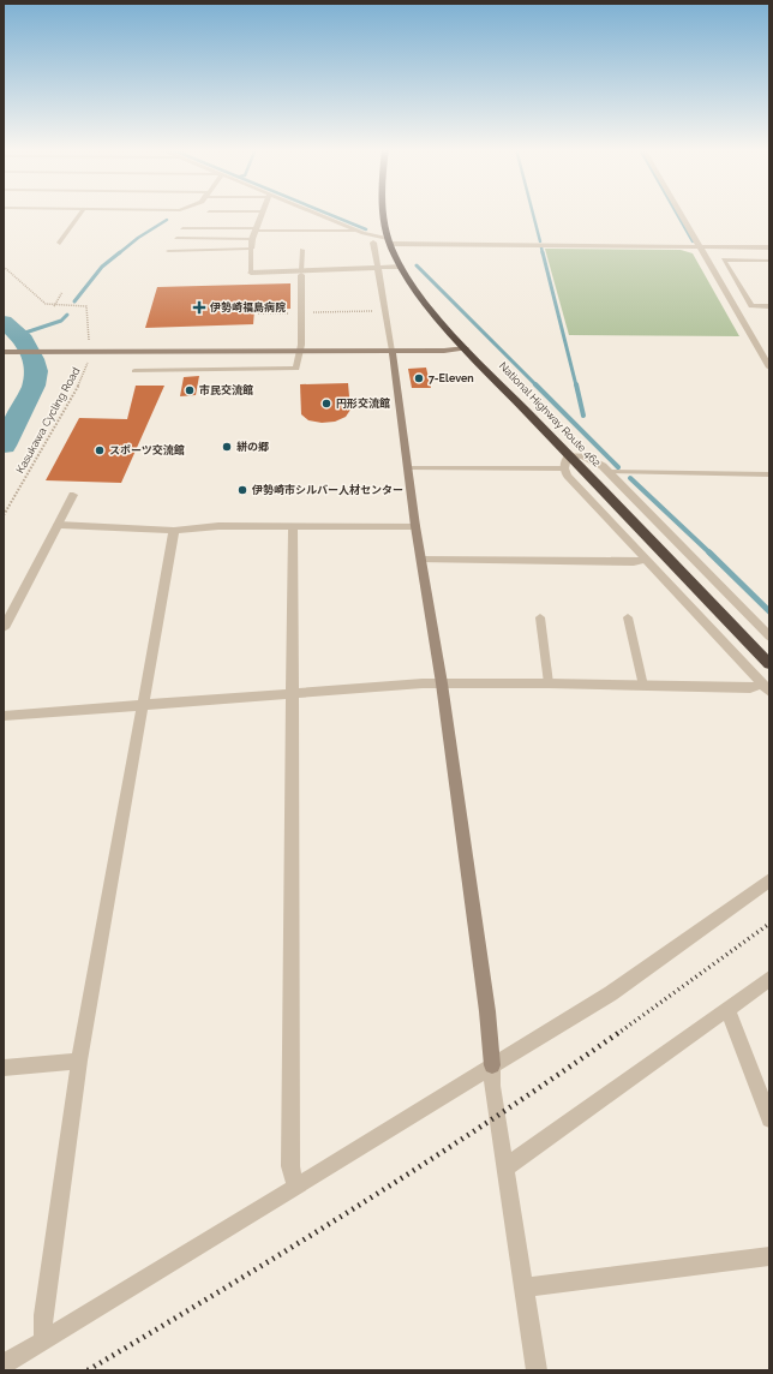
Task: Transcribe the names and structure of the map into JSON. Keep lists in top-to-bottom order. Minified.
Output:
{"streets":{"highway":["National Highway Route 462"],"path":["Kasukawa Cycling Road"]},"places":{"health":["伊勢崎福島病院"],"other":["7-Eleven","市民交流館","円形交流館","絣の郷","スポーツ交流館","伊勢崎市シルバー人材センター"]}}
